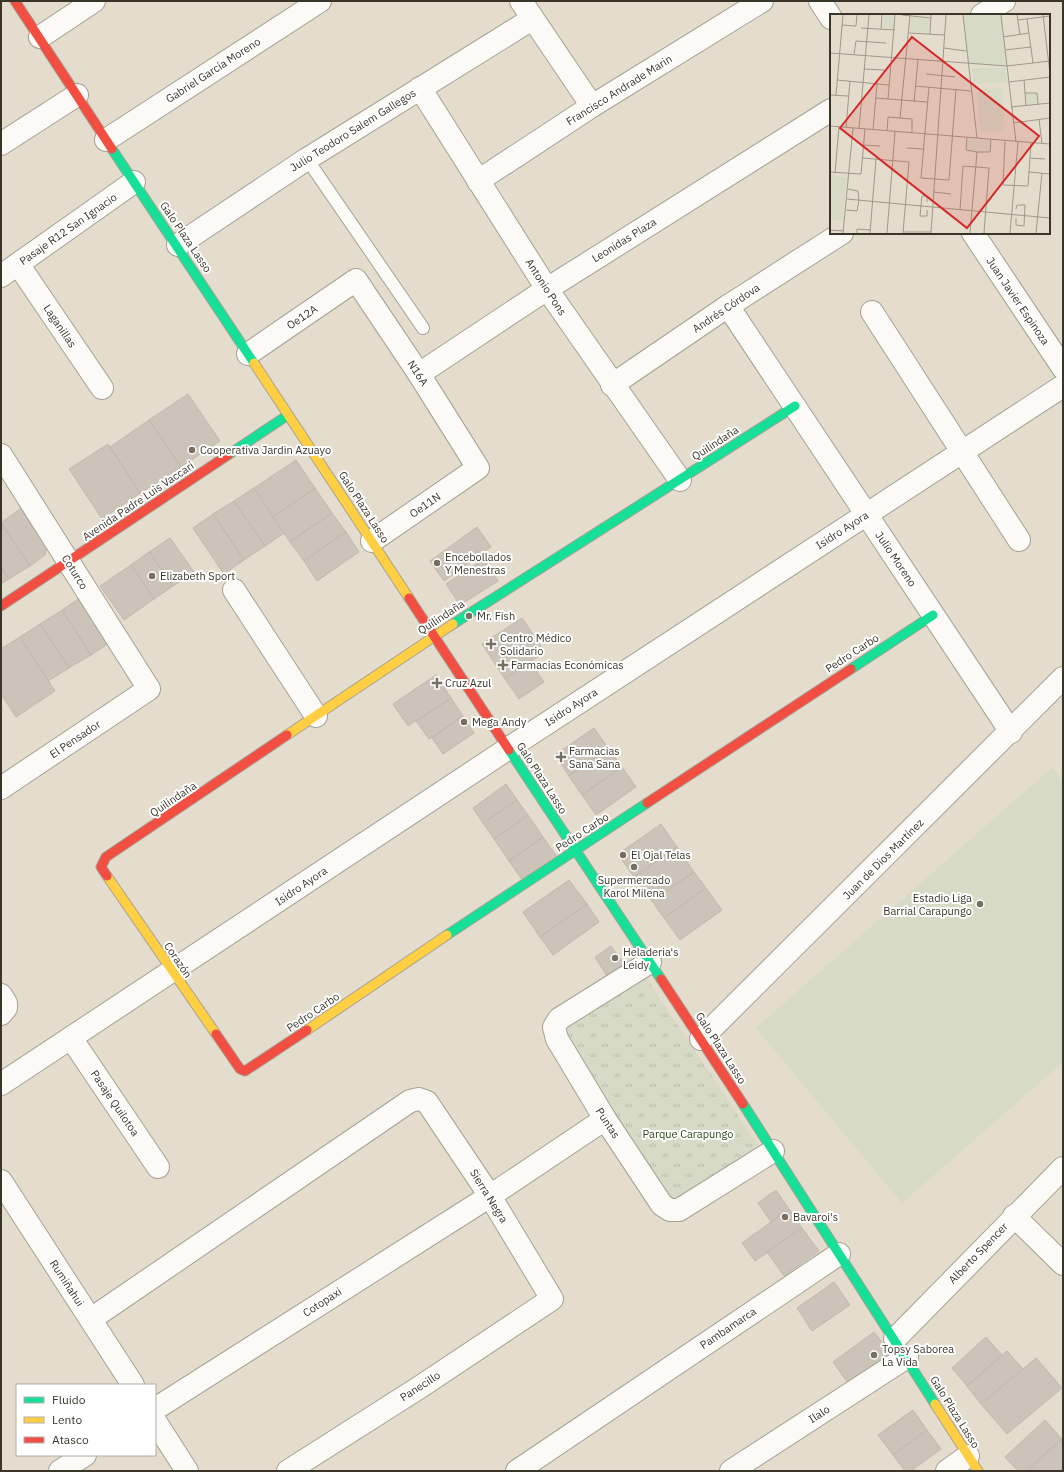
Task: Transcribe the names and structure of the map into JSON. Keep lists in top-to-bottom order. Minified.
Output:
{"streets":{"street":["Gabriel García Moreno","Francisco Andrade Marin","Julio Teodoro Salem Gallegos","Pasaje R12 San Ignacio","Galo Plaza Lasso","Leonidas Plaza","Antonio Pons","Juan Javier Espinoza","Andrés Córdova","Oe12A","Laganillas","N16A","Quilindaña","Avenida Padre Luis Vaccari","Oe11N","Isidro Ayora","Julio Moreno","Coturco","Pedro Carbo","El Pensador","Juan de Dios Martínez","Corazón","Pasaje Quilotoa","Puntas","Sierra Negra","Alberto Spencer","Rumiñahui","Cotopaxi","Pambamarca","Panecillo","Ilalo"]},"crossings":[["Gabriel García Moreno","Galo Plaza Lasso"],["Francisco Andrade Marin","Antonio Pons"],["Julio Teodoro Salem Gallegos","Galo Plaza Lasso"],["Julio Teodoro Salem Gallegos","Antonio Pons"],["Pasaje R12 San Ignacio","Galo Plaza Lasso"],["Pasaje R12 San Ignacio","Laganillas"],["Galo Plaza Lasso","Oe12A"],["Galo Plaza Lasso","Quilindaña"],["Galo Plaza Lasso","Avenida Padre Luis Vaccari"],["Galo Plaza Lasso","Oe11N"],["Galo Plaza Lasso","Isidro Ayora"],["Galo Plaza Lasso","Pedro Carbo"],["Galo Plaza Lasso","Juan de Dios Martínez"],["Galo Plaza Lasso","Puntas"],["Galo Plaza Lasso","Alberto Spencer"],["Galo Plaza Lasso","Pambamarca"],["Galo Plaza Lasso","Ilalo"],["Leonidas Plaza","Antonio Pons"],["Leonidas Plaza","N16A"],["Antonio Pons","Andrés Córdova"],["Antonio Pons","Quilindaña"],["Andrés Córdova","Julio Moreno"],["Oe12A","N16A"],["N16A","Oe11N"],["Quilindaña","Julio Moreno"],["Quilindaña","Corazón"],["Avenida Padre Luis Vaccari","Coturco"],["Isidro Ayora","Julio Moreno"],["Isidro Ayora","Corazón"],["Isidro Ayora","Pasaje Quilotoa"],["Julio Moreno","Pedro Carbo"],["Julio Moreno","Juan de Dios Martínez"],["Coturco","El Pensador"],["Pedro Carbo","Corazón"],["Puntas","Cotopaxi"],["Sierra Negra","Rumiñahui"],["Sierra Negra","Cotopaxi"],["Sierra Negra","Panecillo"]],"parks":["Parque Carapungo"],"places":{"other":["Cooperativa Jardin Azuayo","Encebollados Y Menestras","Elizabeth Sport","Mr. Fish","Mega Andy","El Ojal Telas","Supermercado Karol Milena","Estadio Liga Barrial Carapungo","Heladeria's Leidy","Bavaroi's","Topsy Saborea La Vida"],"health":["Centro Médico Solidario","Farmacias Económicas","Cruz Azul","Farmacias Sana Sana"]},"legend":["Fluido","Lento","Atasco"]}
